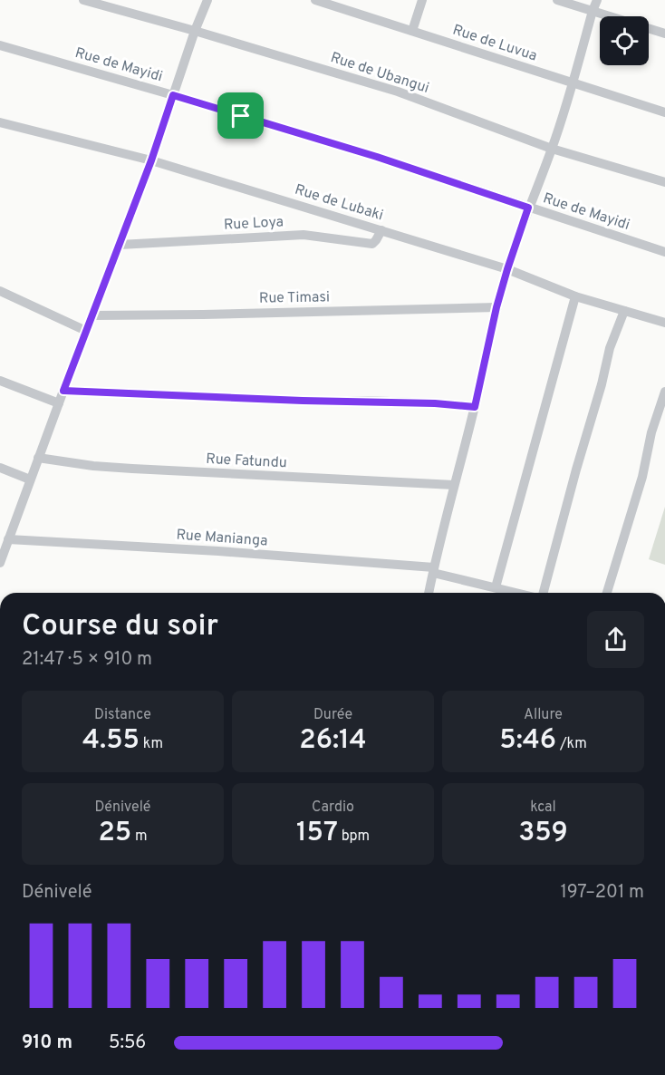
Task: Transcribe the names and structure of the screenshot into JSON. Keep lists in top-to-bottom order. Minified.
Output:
{"streets":{"street":["Rue de Luvua","Rue de Mayidi","Rue de Ubangui","Rue de Lubaki","Rue Loya","Rue Timasi","Rue Fatundu","Rue Manianga"]},"crossings":[["Rue de Lubaki","Rue Loya"]],"page":{"heading":["Course du soir","21:47 · 5 × 910 m"],"stats":[["Distance","4.55 km"],["Durée","26:14"],["Allure","5:46 /km"],["Dénivelé","25 m"],["Cardio","157 bpm"],["kcal","359"]],"chart":["Dénivelé","197–201 m"],"list":[{"name":"910 m","note":"5:56"}]}}
